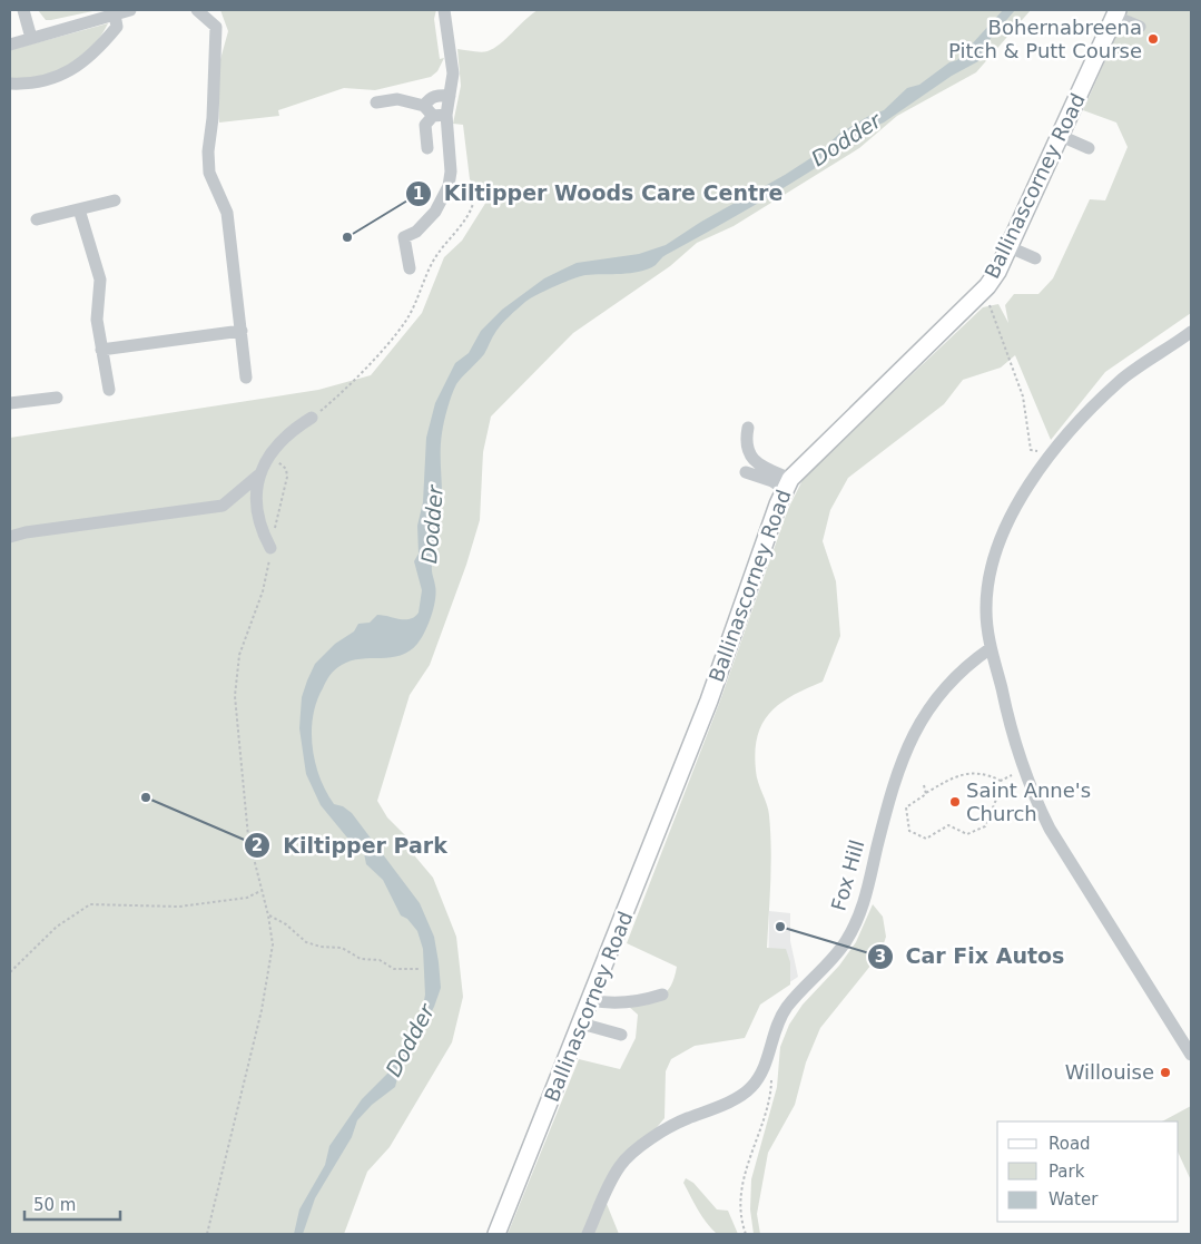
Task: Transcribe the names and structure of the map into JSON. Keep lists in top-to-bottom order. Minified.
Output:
{"streets":{"main road":["Ballinascorney Road"],"street":["Fox Hill"]},"water":["Dodder"],"places":["Bohernabreena Pitch & Putt Course","Kiltipper Woods Care Centre","Kiltipper Park","Saint Anne's Church","Car Fix Autos","Willouise"],"legend":["Road","Park","Water"],"scale_bar":"50 m"}
